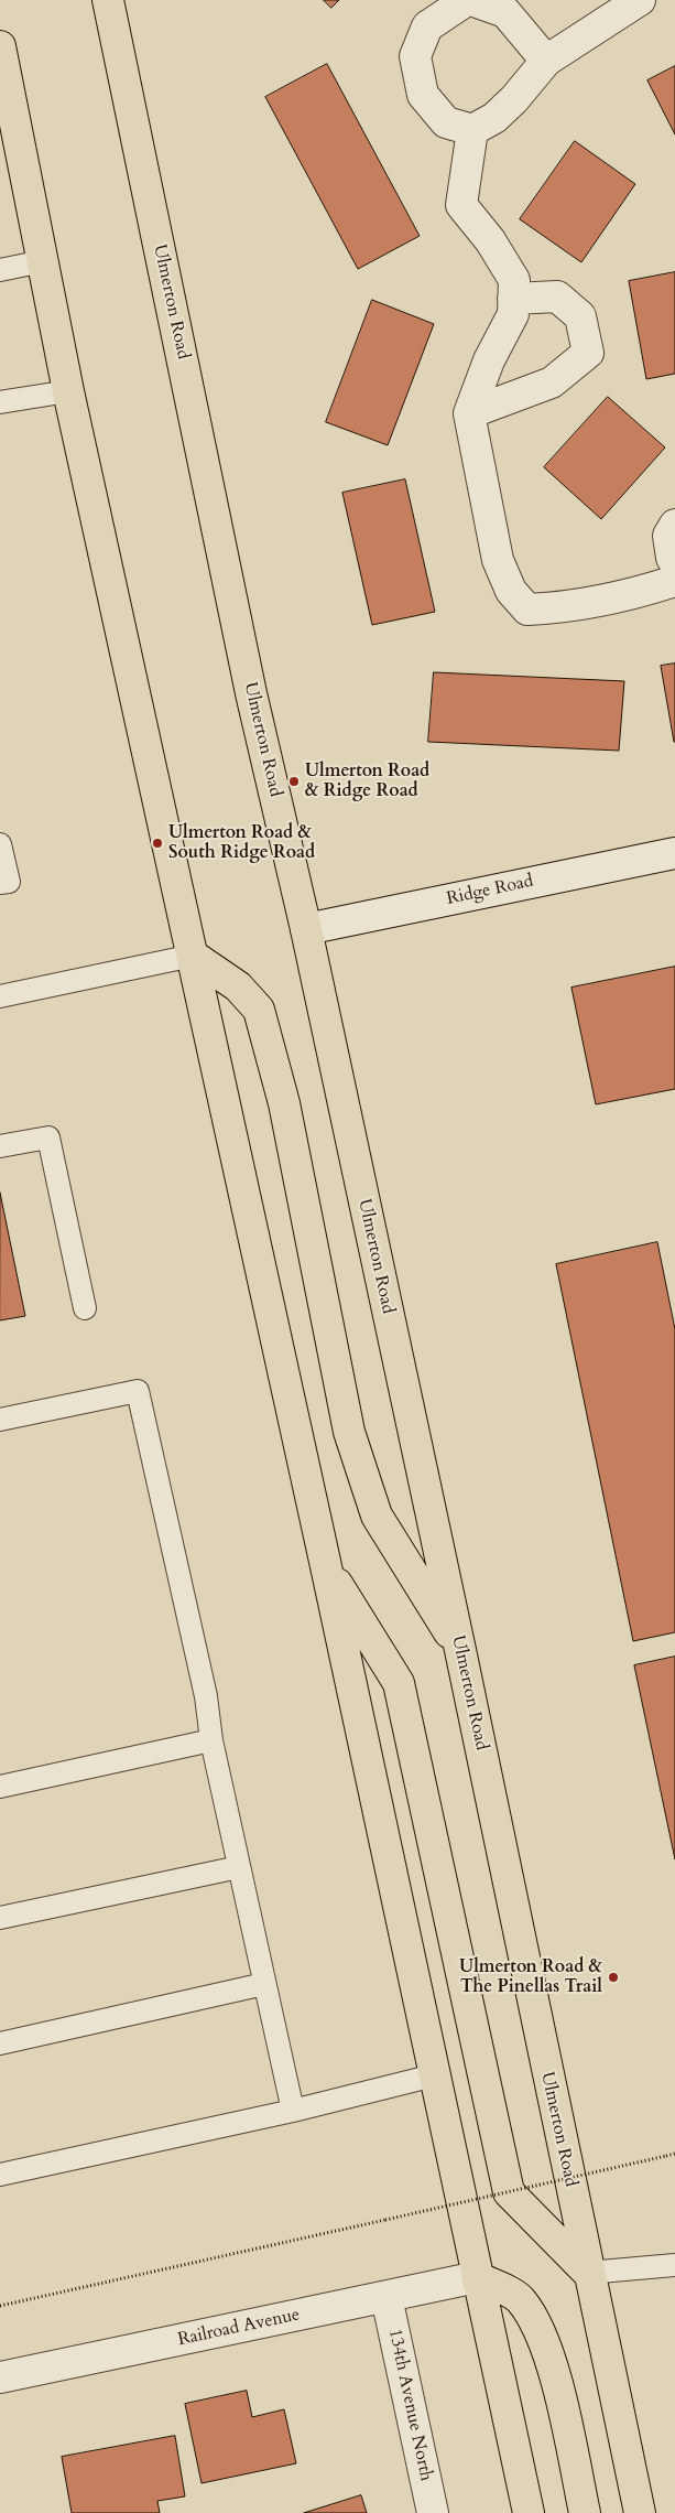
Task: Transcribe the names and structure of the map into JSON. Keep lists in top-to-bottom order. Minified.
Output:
{"streets":{"main road":["Ulmerton Road"],"street":["Ridge Road","Railroad Avenue","134th Avenue North"]},"crossings":[["Ulmerton Road","Ridge Road"],["Railroad Avenue","134th Avenue North"]],"places":["Ulmerton Road & Ridge Road","Ulmerton Road & South Ridge Road","Ulmerton Road & The Pinellas Trail"]}
